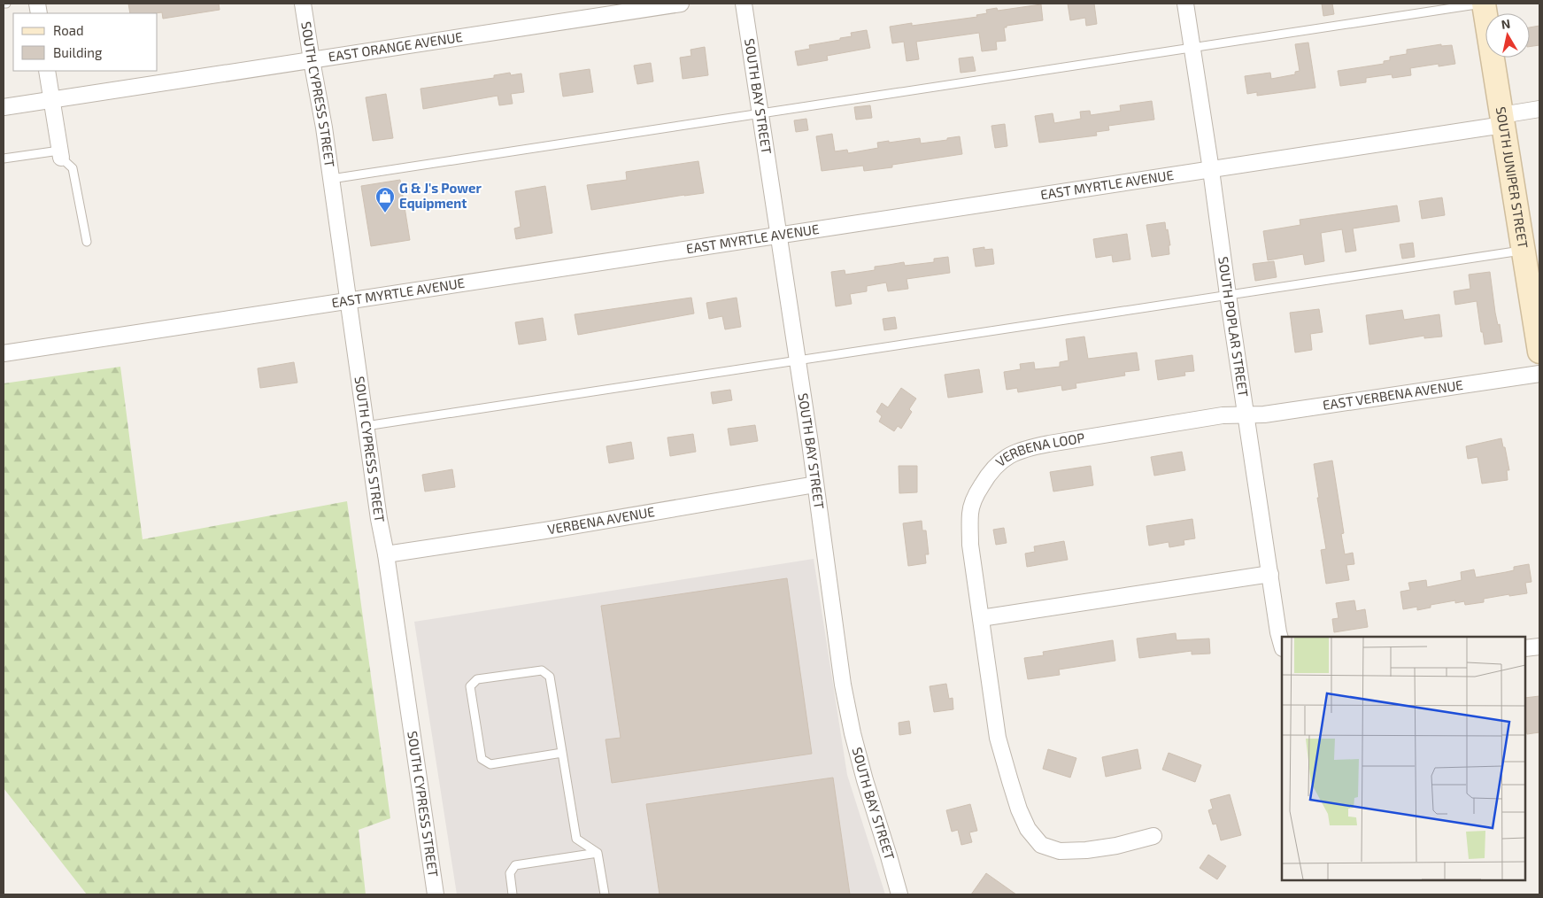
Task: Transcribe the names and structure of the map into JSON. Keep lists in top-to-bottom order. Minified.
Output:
{"streets":{"street":["EAST ORANGE AVENUE","SOUTH CYPRESS STREET","SOUTH BAY STREET","SOUTH JUNIPER STREET","EAST MYRTLE AVENUE","SOUTH POPLAR STREET","EAST VERBENA AVENUE","VERBENA LOOP","VERBENA AVENUE"]},"crossings":[["EAST ORANGE AVENUE","SOUTH CYPRESS STREET"],["SOUTH CYPRESS STREET","EAST MYRTLE AVENUE"],["SOUTH CYPRESS STREET","VERBENA AVENUE"],["SOUTH BAY STREET","EAST MYRTLE AVENUE"],["SOUTH BAY STREET","VERBENA AVENUE"],["SOUTH JUNIPER STREET","EAST MYRTLE AVENUE"],["EAST MYRTLE AVENUE","SOUTH POPLAR STREET"],["SOUTH POPLAR STREET","EAST VERBENA AVENUE"],["SOUTH POPLAR STREET","VERBENA LOOP"],["EAST VERBENA AVENUE","VERBENA LOOP"]],"places":{"shop":["G & J's Power Equipment"]},"legend":["Road","Building"],"north":"top"}
